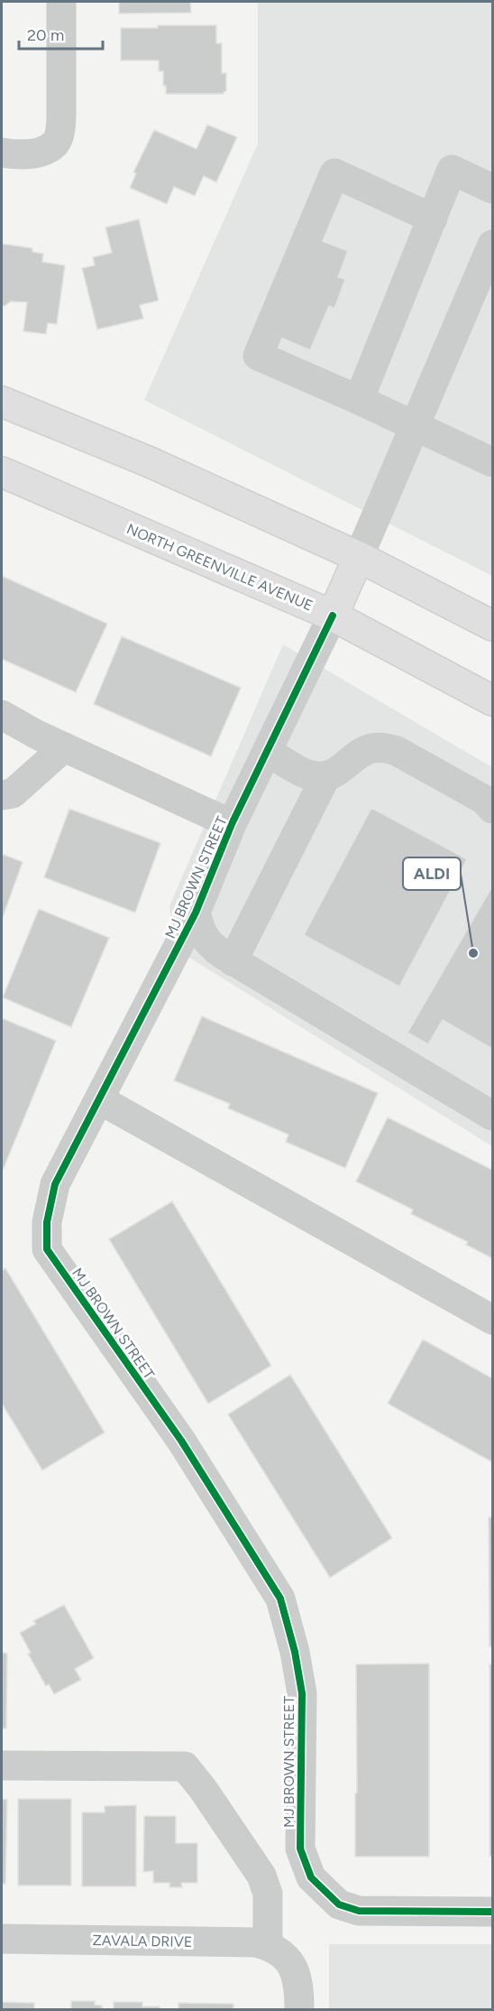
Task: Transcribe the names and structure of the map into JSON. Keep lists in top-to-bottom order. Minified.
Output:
{"streets":{"main road":["NORTH GREENVILLE AVENUE"],"street":["MJ BROWN STREET","ZAVALA DRIVE"]},"crossings":[["NORTH GREENVILLE AVENUE","MJ BROWN STREET"]],"places":["ALDI"],"scale_bar":"20 m"}
